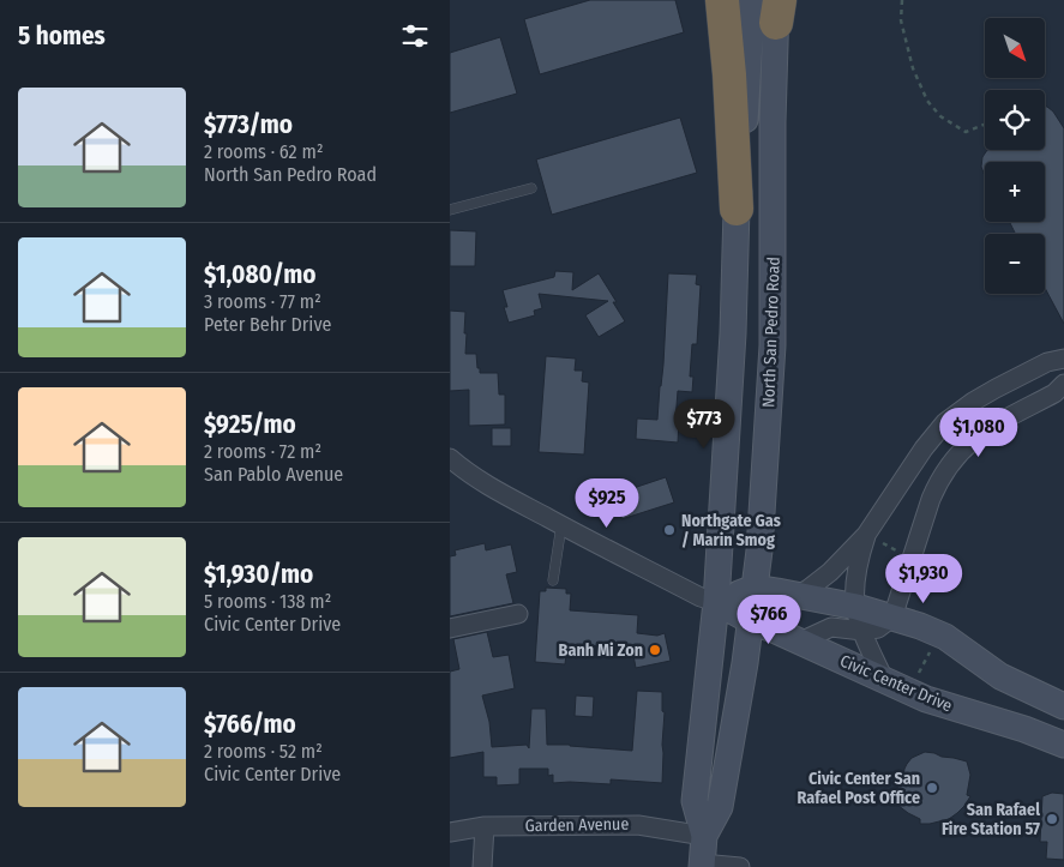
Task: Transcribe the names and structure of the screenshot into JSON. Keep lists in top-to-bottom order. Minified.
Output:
{"streets":{"main road":["North San Pedro Road","Civic Center Drive"],"street":["Garden Avenue"]},"crossings":[["North San Pedro Road","Civic Center Drive"],["North San Pedro Road","Garden Avenue"]],"places":["Northgate Gas / Marin Smog","Banh Mi Zon","Civic Center San Rafael Post Office","San Rafael Fire Station 57"],"north":"bottom right","page":{"heading":"5 homes","map_buttons":["+","−"],"list":[{"name":"$773/mo","note":"2 rooms · 62 m² · North San Pedro Road"},{"name":"$1,080/mo","note":"3 rooms · 77 m² · Peter Behr Drive"},{"name":"$925/mo","note":"2 rooms · 72 m² · San Pablo Avenue"},{"name":"$1,930/mo","note":"5 rooms · 138 m² · Civic Center Drive"},{"name":"$766/mo","note":"2 rooms · 52 m² · Civic Center Drive"}],"price":["$773","$1,080","$925","$1,930","$766"]}}
